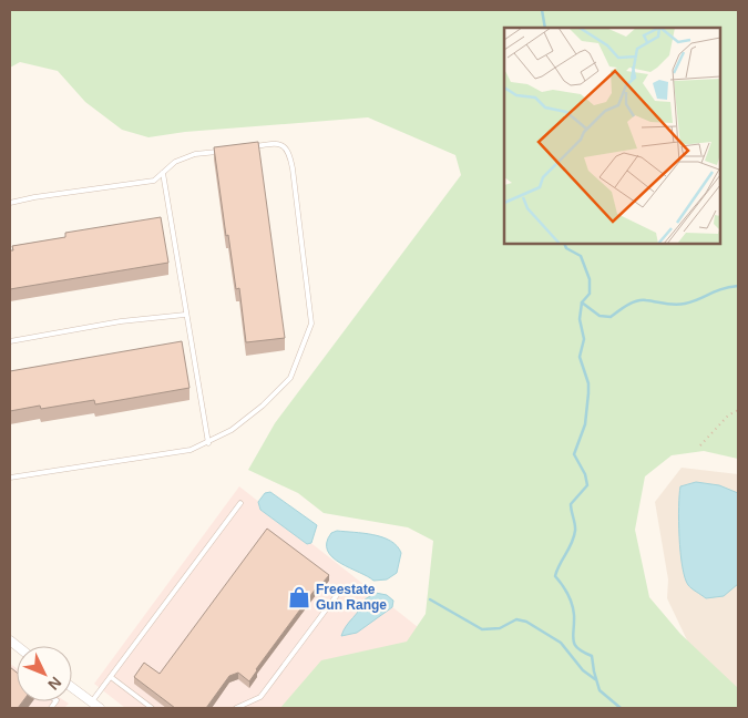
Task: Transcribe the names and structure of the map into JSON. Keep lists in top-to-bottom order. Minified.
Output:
{"places":{"shop":["Freestate Gun Range"]},"north":"bottom right"}
